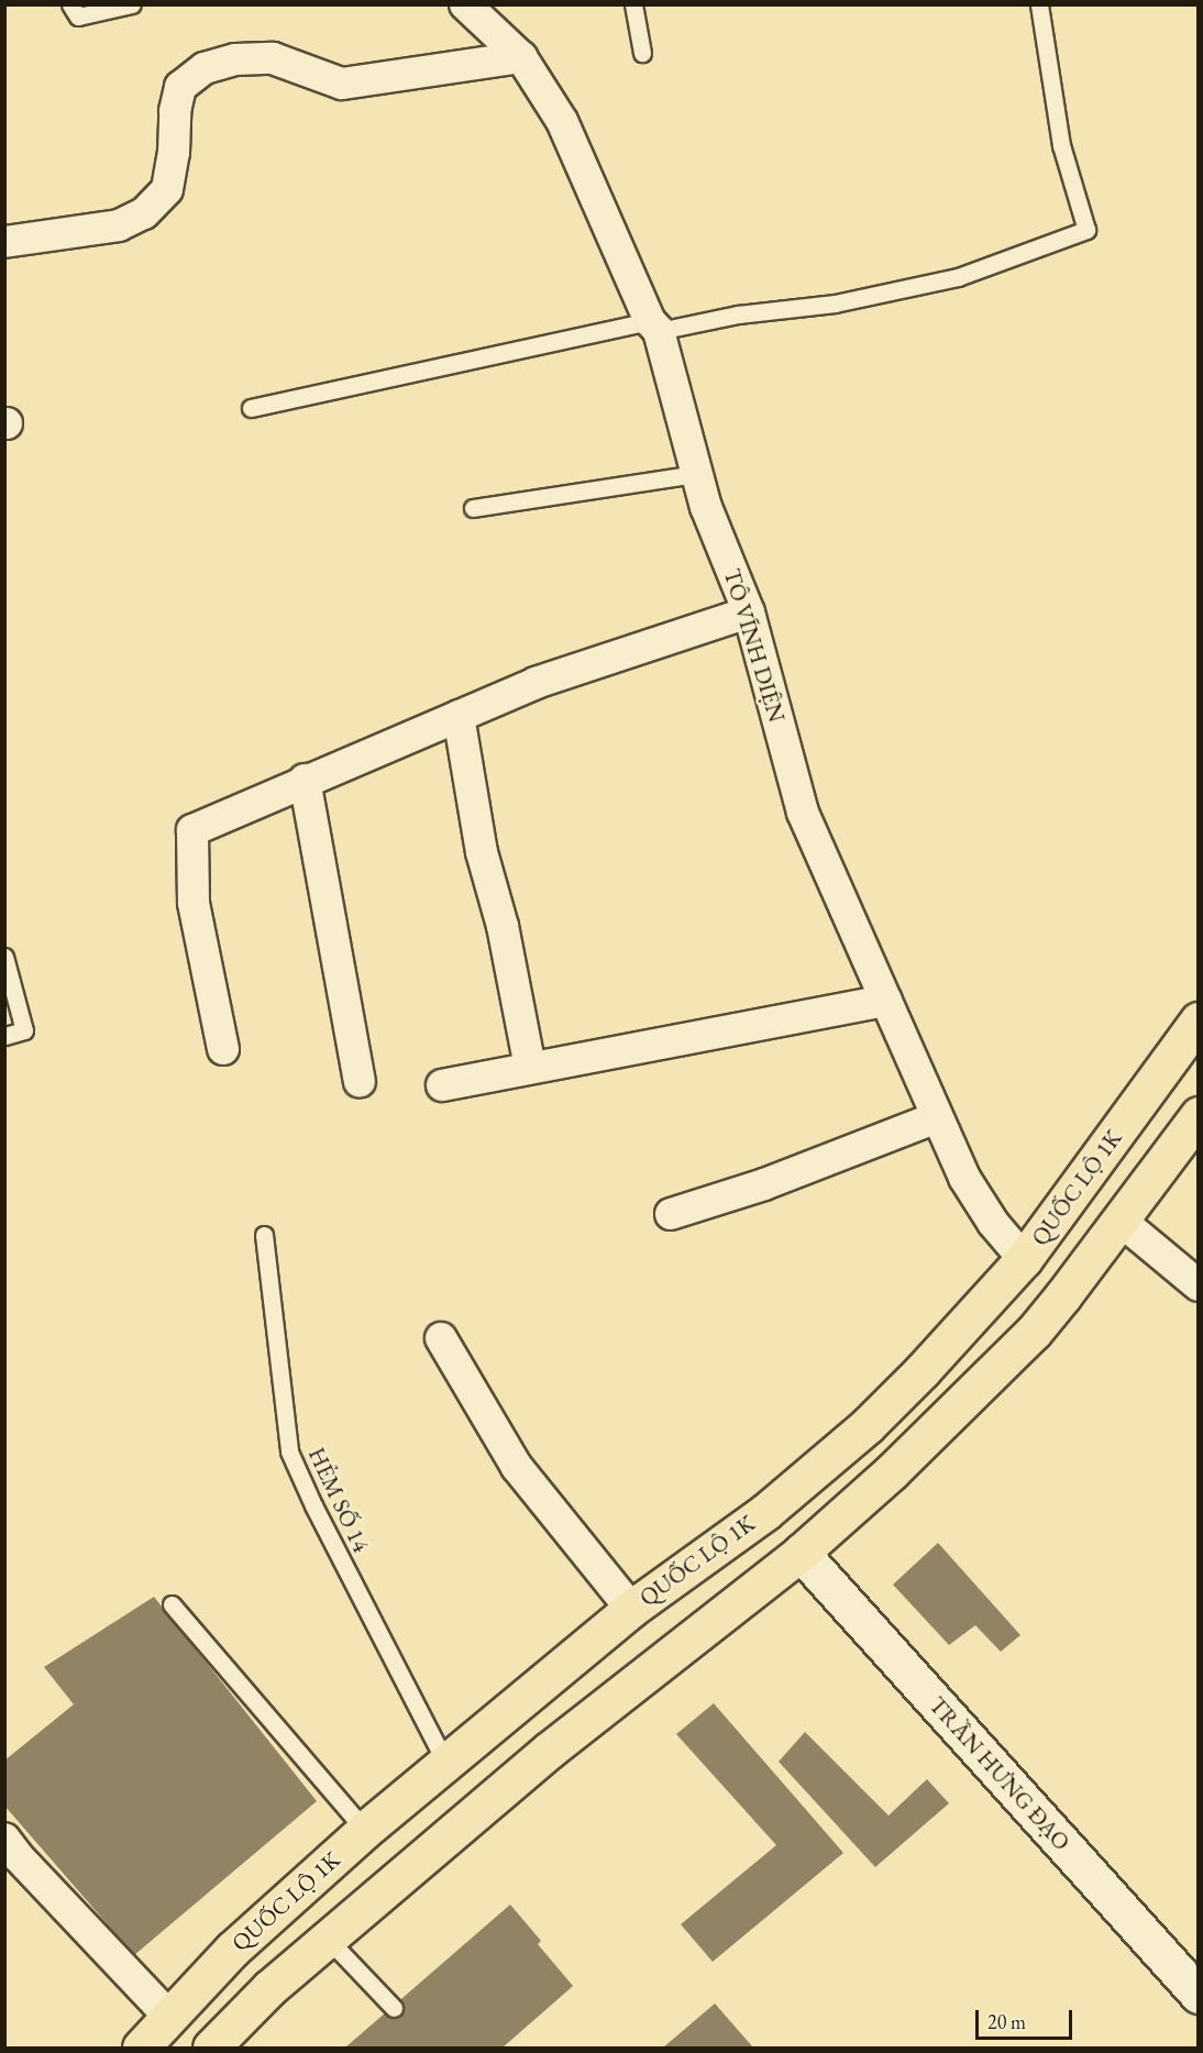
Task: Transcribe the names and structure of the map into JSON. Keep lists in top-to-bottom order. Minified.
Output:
{"streets":{"main road":["QUỐC LỘ 1K","TRẦN HƯNG ĐẠO"],"street":["TÔ VĨNH DIỆN"],"lane":["HẺM SỐ 14"]},"crossings":[["TÔ VĨNH DIỆN","QUỐC LỘ 1K"],["QUỐC LỘ 1K","HẺM SỐ 14"]],"scale_bar":"20 m"}
